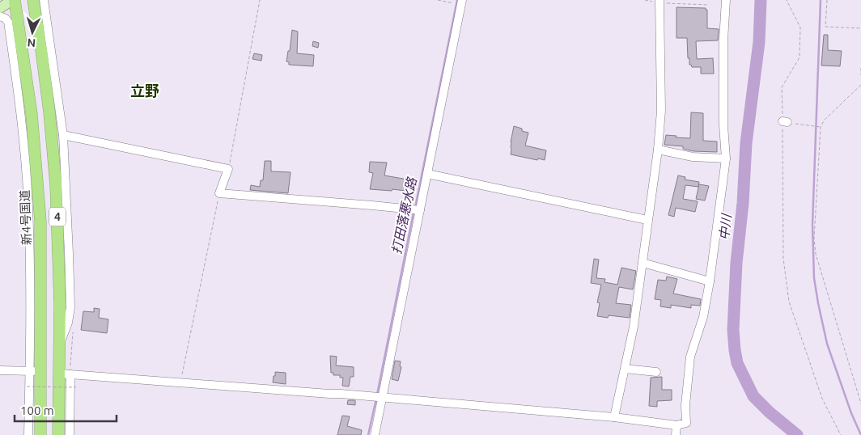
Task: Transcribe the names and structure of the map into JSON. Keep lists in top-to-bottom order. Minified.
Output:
{"streets":{"highway":["4","新4号国道"]},"districts":["立野"],"water":["打田落悪水路","中川"],"scale_bar":"100 m","north":"bottom"}
